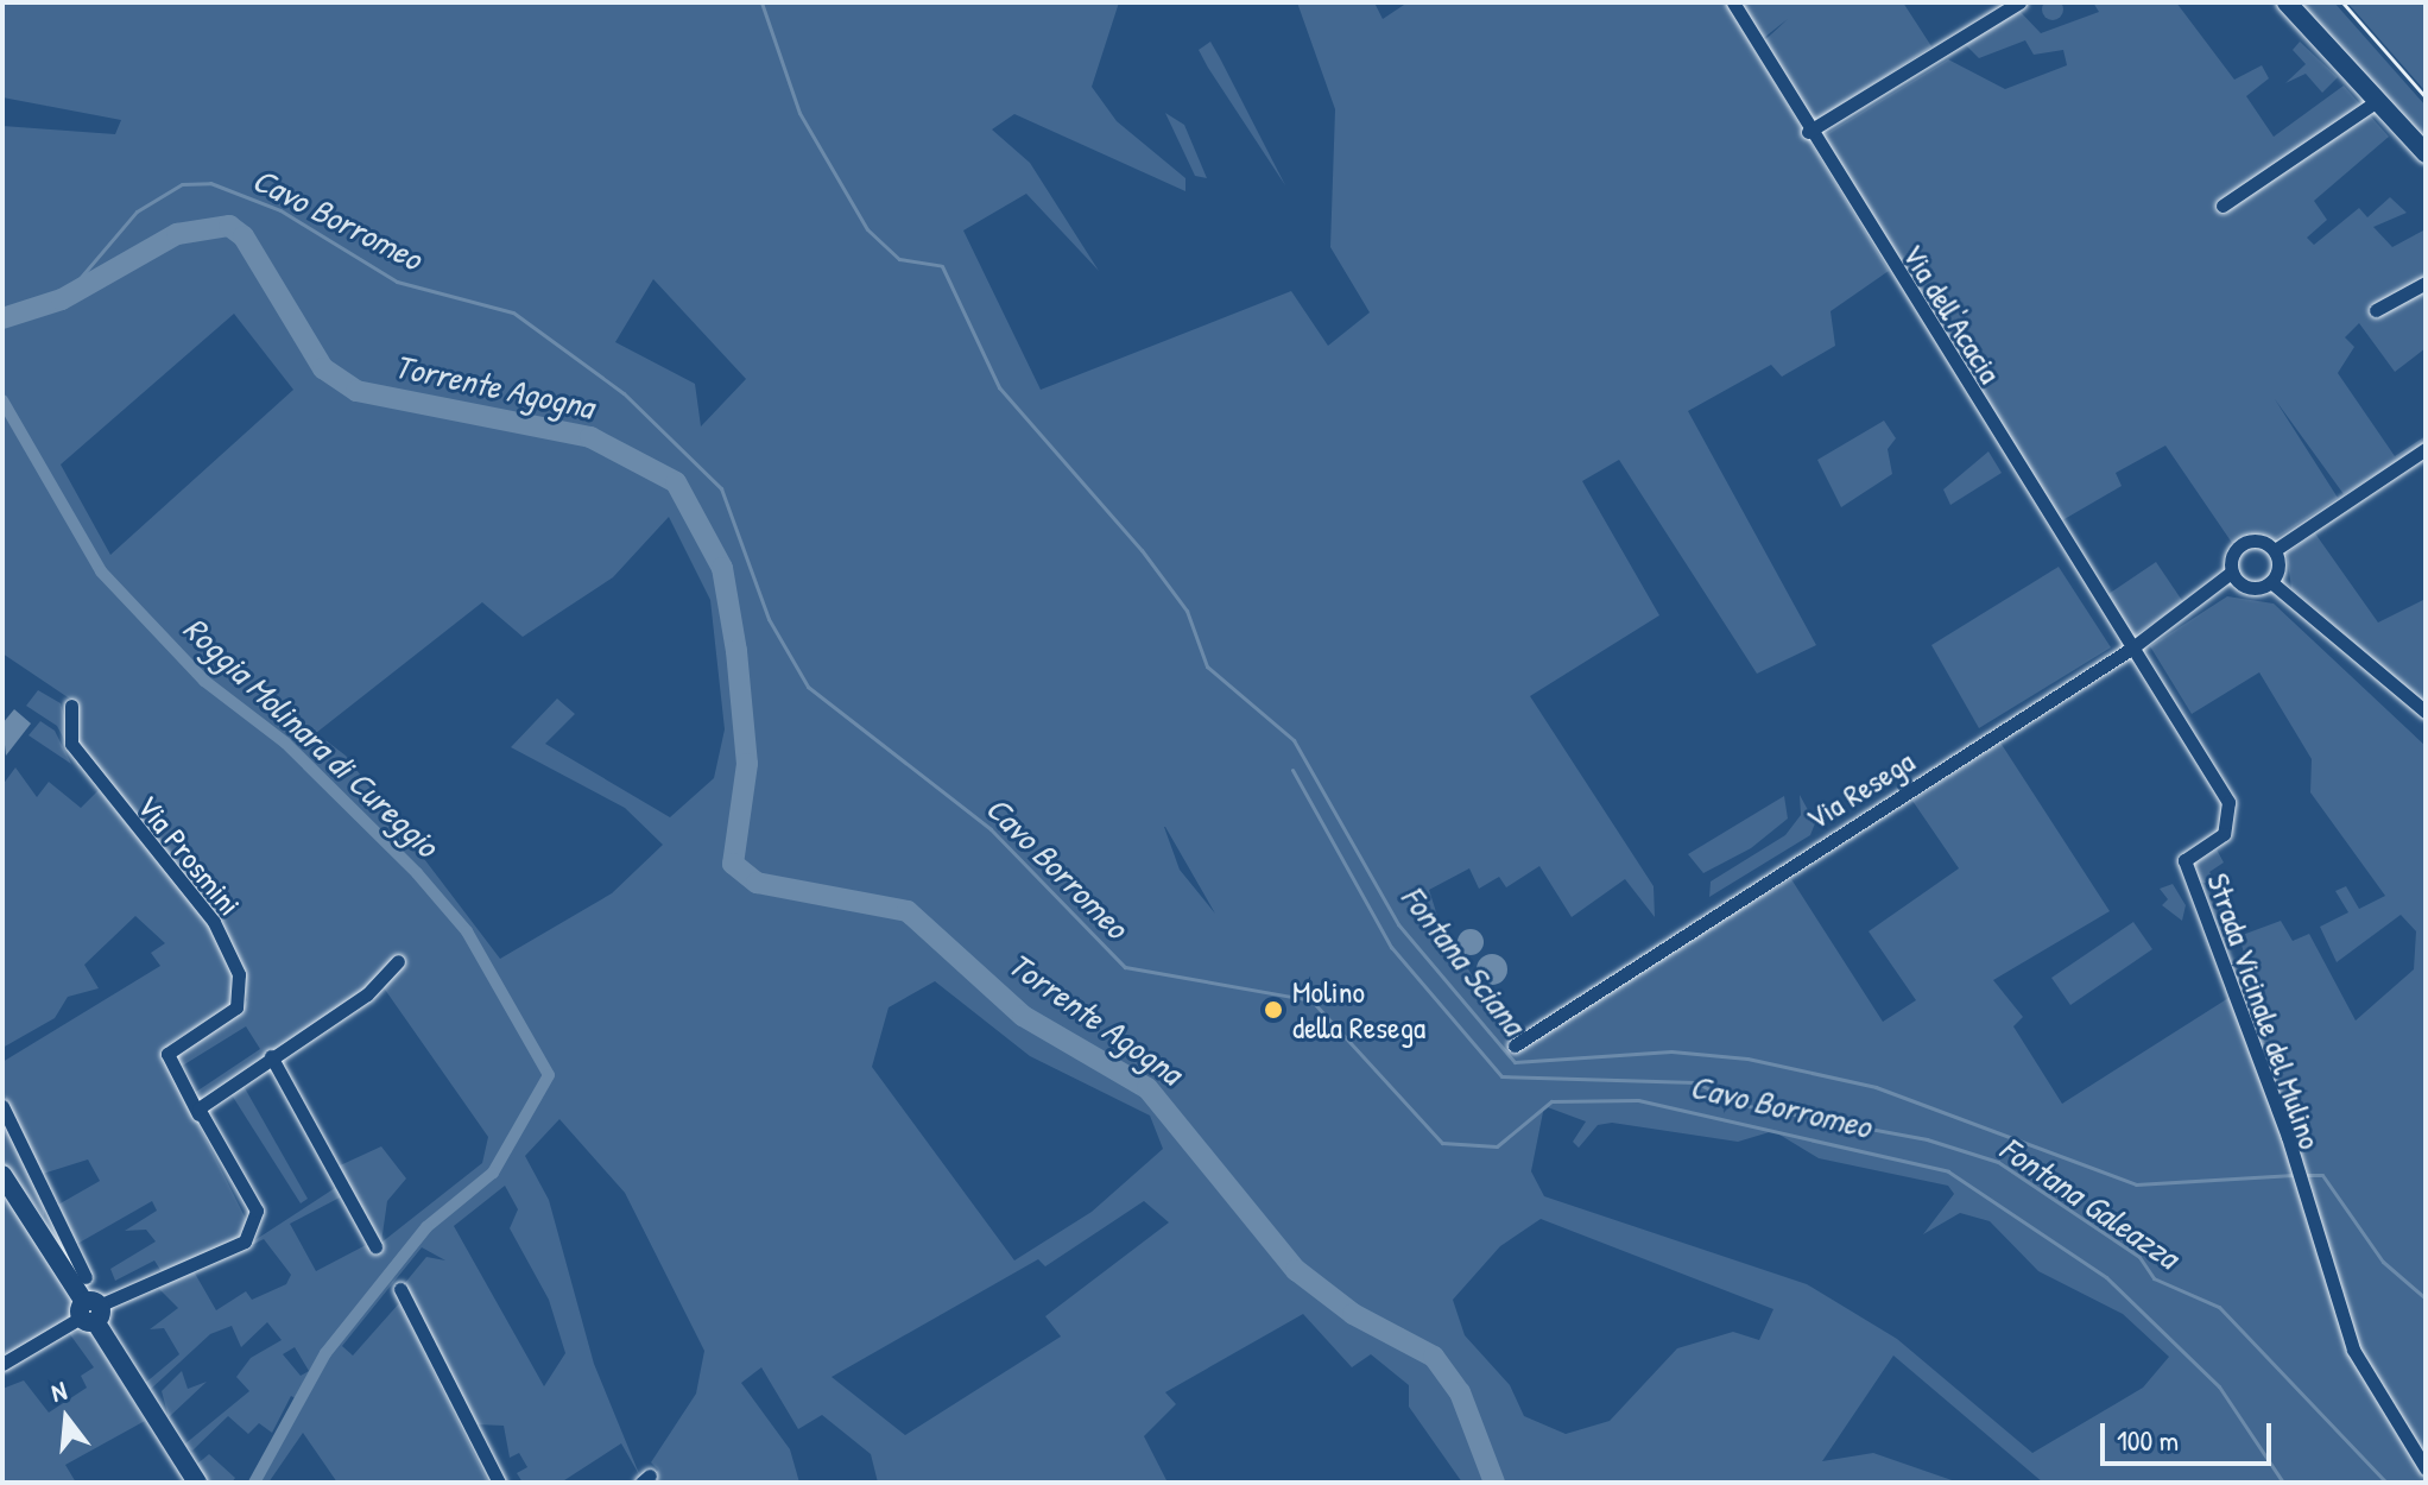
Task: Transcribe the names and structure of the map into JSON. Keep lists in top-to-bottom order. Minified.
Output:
{"streets":{"street":["Via dell'Acacia","Via Resega","Via Prosmini","Strada Vicinale del Mulino"]},"crossings":[["Via dell'Acacia","Via Resega"],["Via dell'Acacia","Strada Vicinale del Mulino"],["Via Resega","Strada Vicinale del Mulino"]],"water":["Cavo Borromeo","Torrente Agogna","Roggia Molinara di Cureggio","Fontana Sciana","Fontana Galeazza"],"places":["Molino della Resega"],"scale_bar":"100 m","north":"top"}
